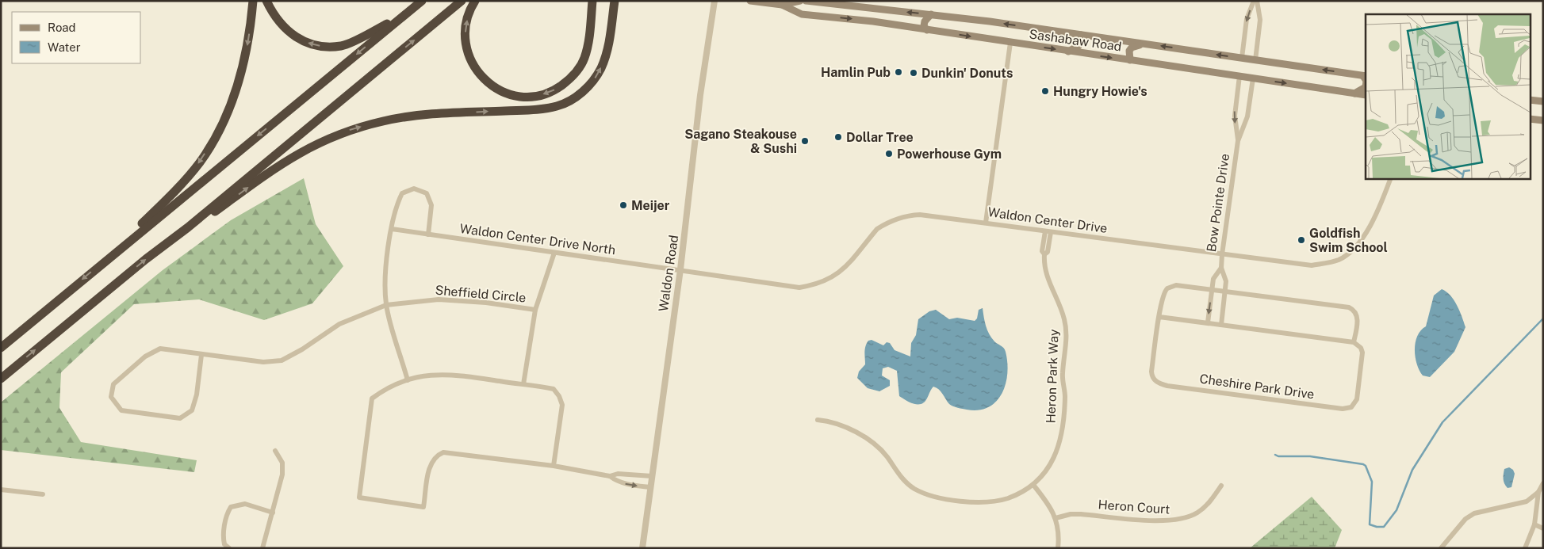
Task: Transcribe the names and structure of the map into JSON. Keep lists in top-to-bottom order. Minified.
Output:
{"streets":{"main road":["Sashabaw Road"],"street":["Bow Pointe Drive","Waldon Center Drive","Waldon Center Drive North","Waldon Road","Sheffield Circle","Heron Park Way","Cheshire Park Drive","Heron Court"]},"crossings":[["Sashabaw Road","Bow Pointe Drive"],["Bow Pointe Drive","Waldon Center Drive"],["Bow Pointe Drive","Cheshire Park Drive"],["Waldon Center Drive","Waldon Center Drive North"],["Waldon Center Drive","Waldon Road"],["Waldon Center Drive","Heron Park Way"],["Waldon Center Drive North","Waldon Road"]],"places":["Hamlin Pub","Dunkin' Donuts","Hungry Howie's","Dollar Tree","Sagano Steakouse & Sushi","Powerhouse Gym","Meijer","Goldfish Swim School"],"legend":["Road","Water"]}
